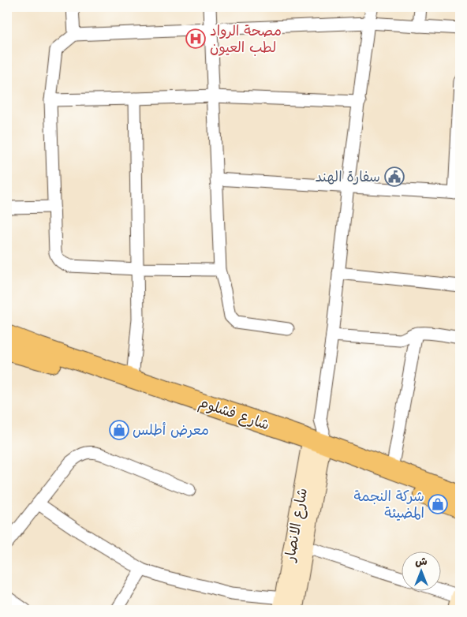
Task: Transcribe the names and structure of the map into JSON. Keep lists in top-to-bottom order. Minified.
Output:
{"streets":{"main road":["شارع فشلوم","شارع الانصار"]},"crossings":[["شارع فشلوم","شارع الانصار"]],"places":{"hospital":["مصحة الرواد لطب العيون"],"public building":["سفارة الهند"],"shop":["معرض أطلس","شركة النجمة المضيئة"]},"north":"top"}
